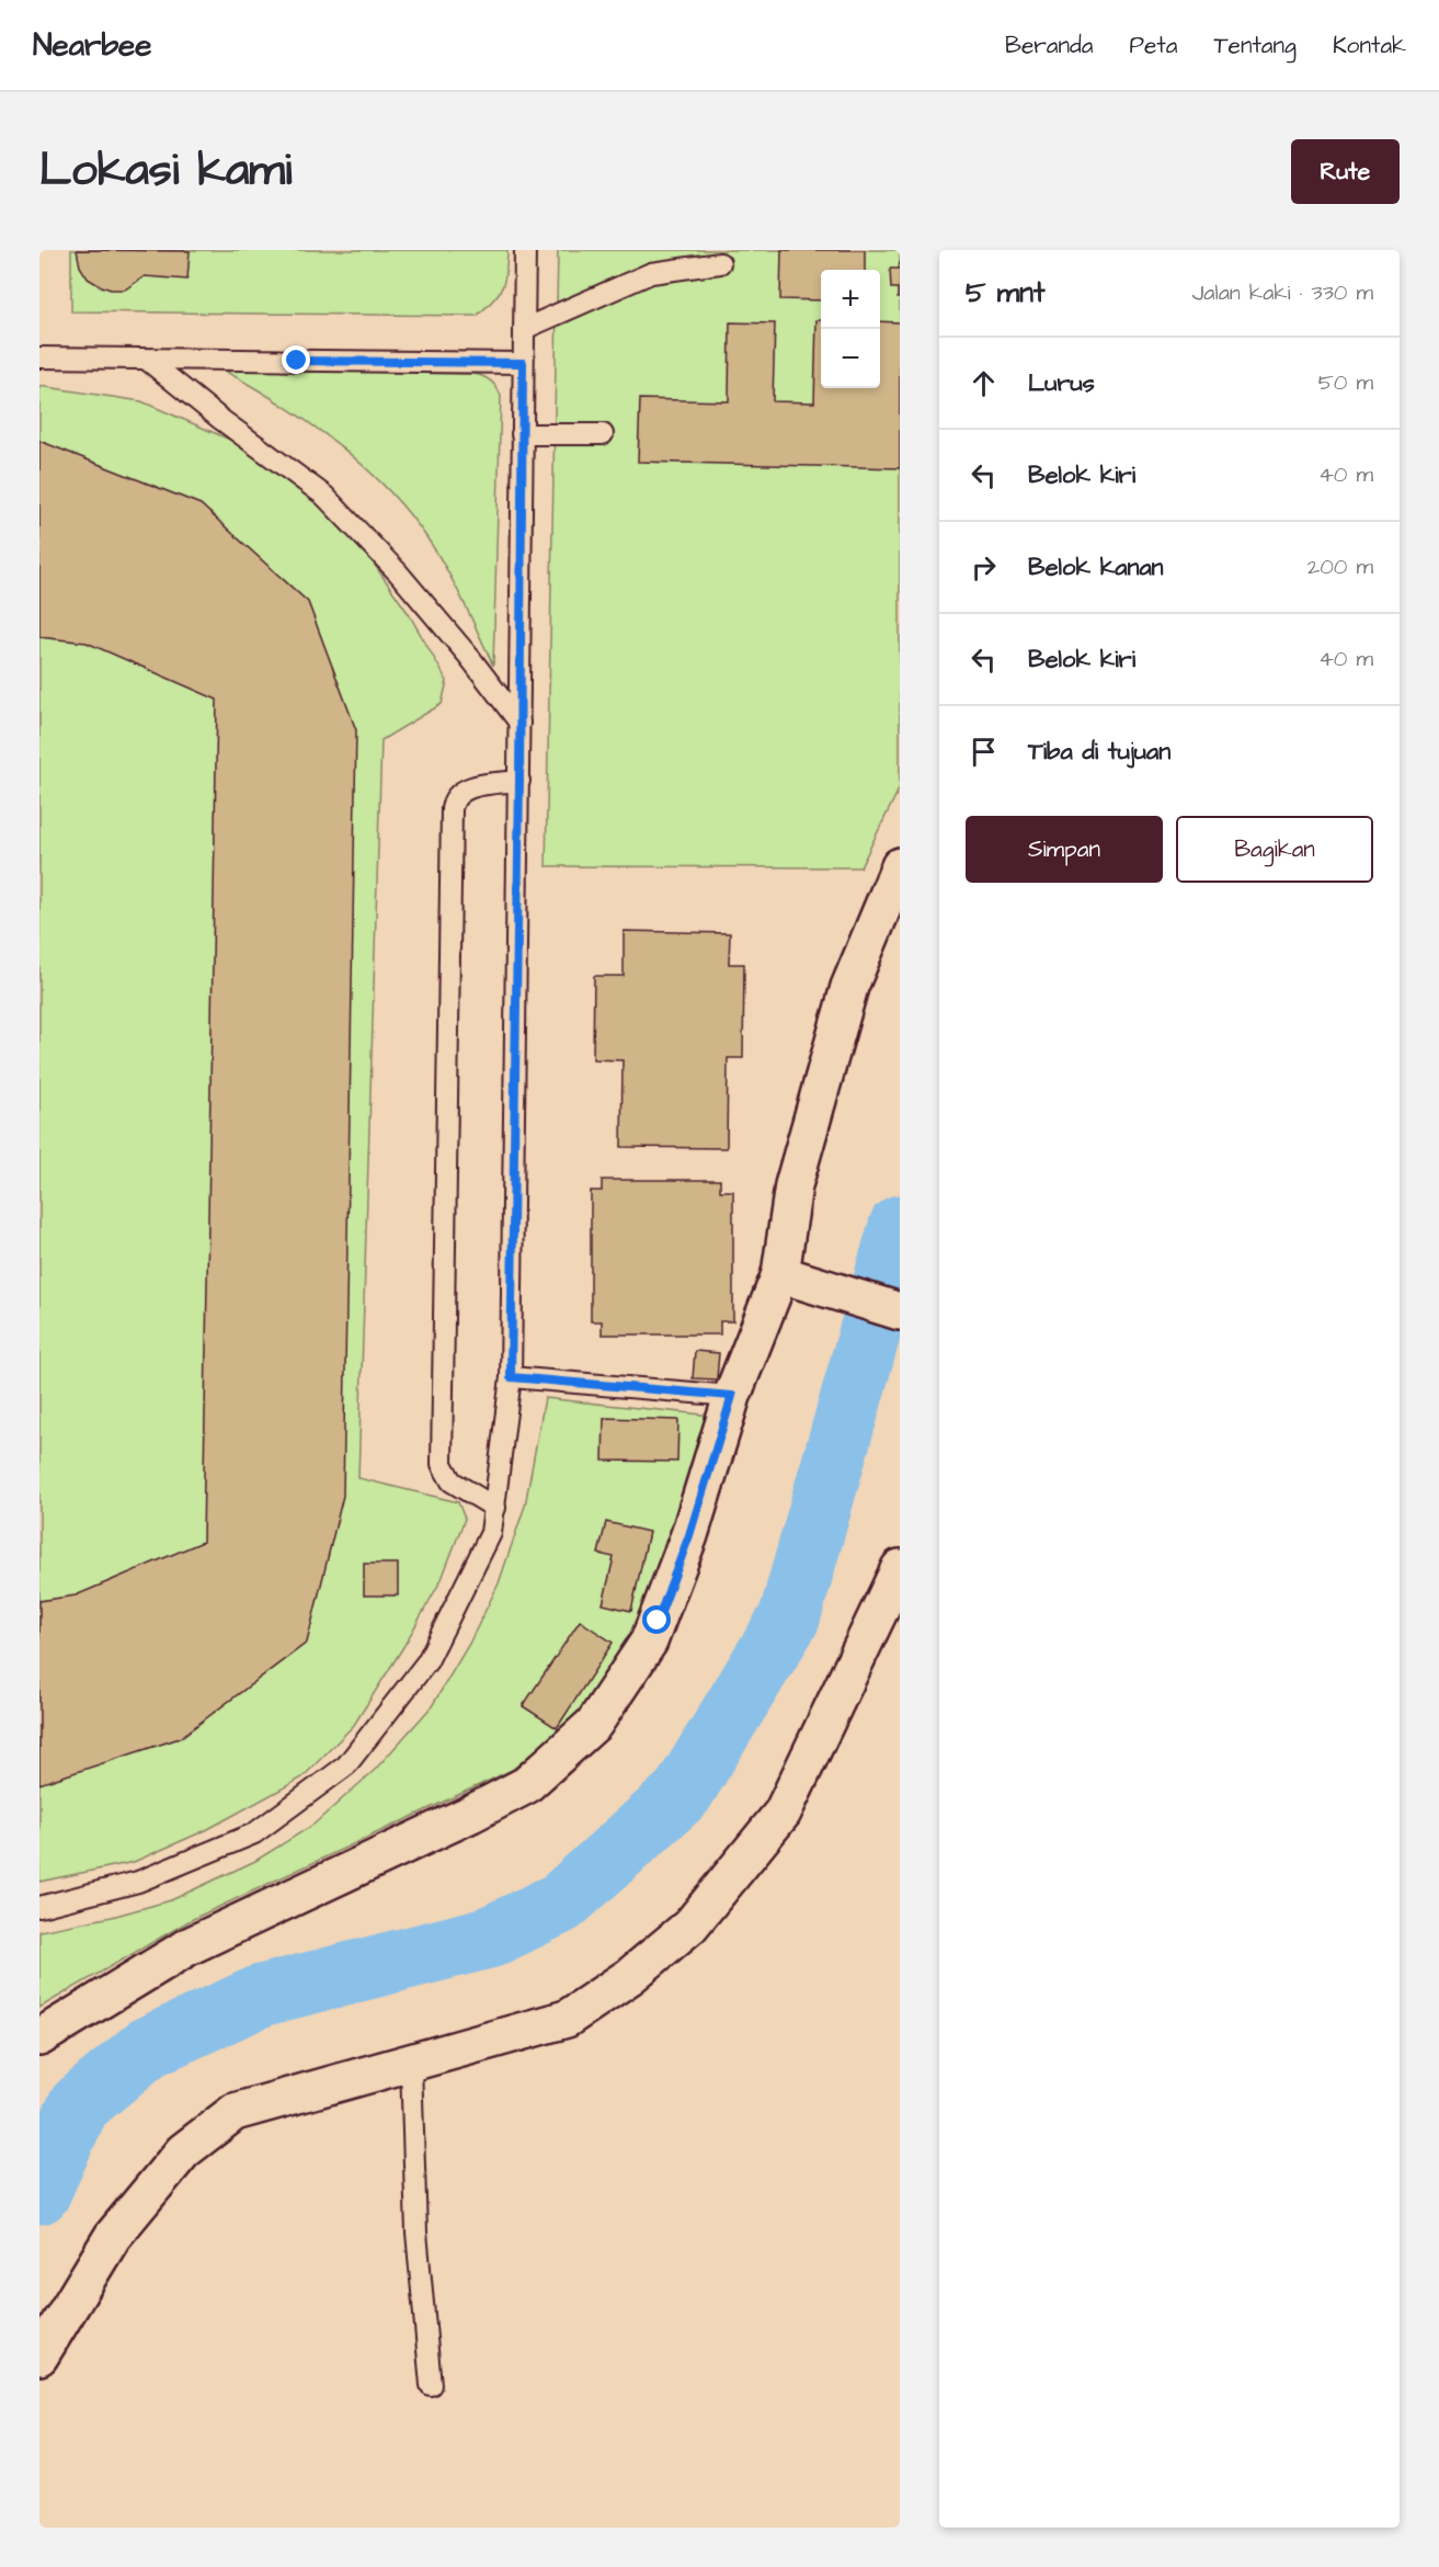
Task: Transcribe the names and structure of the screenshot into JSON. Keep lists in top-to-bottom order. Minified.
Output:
{"page":{"header":"Nearbee","nav":["Beranda","Peta","Tentang","Kontak"],"title":"Lokasi kami","buttons":["Rute",["Simpan","Bagikan"]],"heading":["5 mnt","Jalan kaki · 330 m"],"map_buttons":["+","−"],"list":[["Lurus","50 m"],["Belok kiri","40 m"],["Belok kanan","200 m"],["Belok kiri","40 m"],"Tiba di tujuan"]}}
